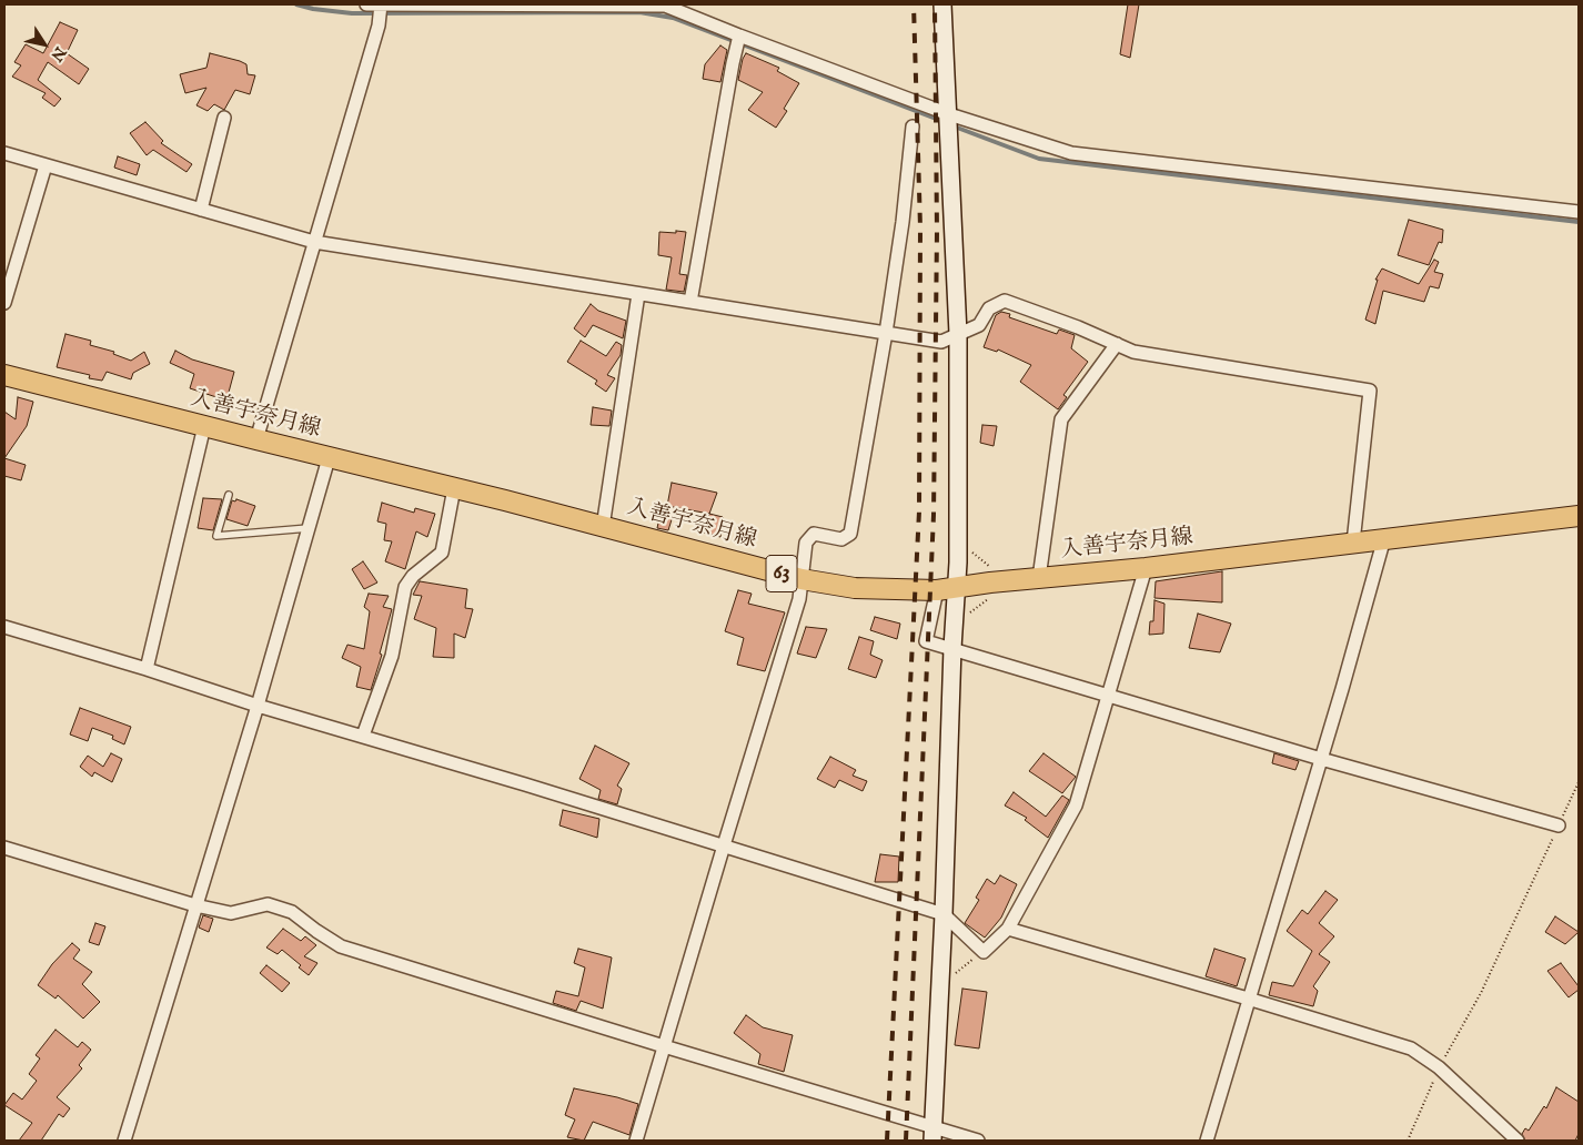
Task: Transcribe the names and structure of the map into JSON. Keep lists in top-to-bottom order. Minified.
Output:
{"streets":{"main road":["入善宇奈月線","63"]},"north":"bottom right"}
